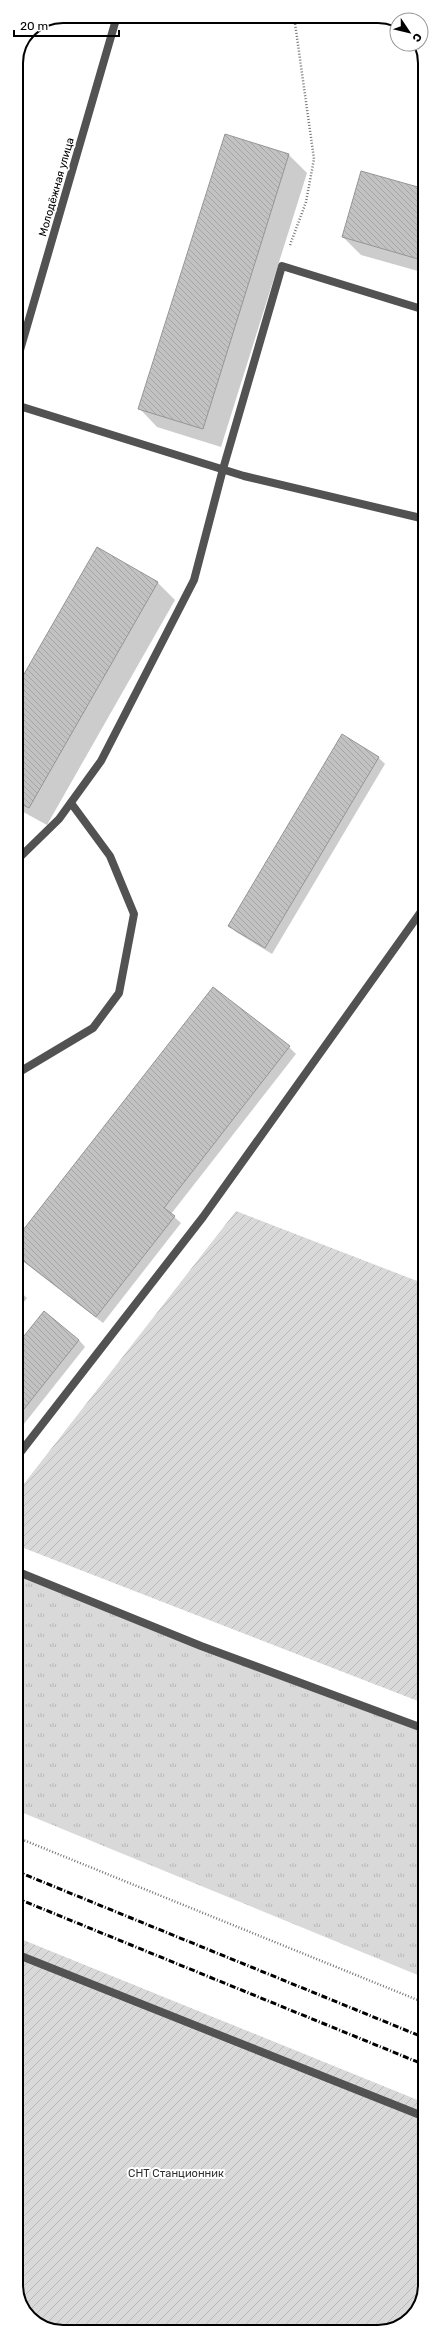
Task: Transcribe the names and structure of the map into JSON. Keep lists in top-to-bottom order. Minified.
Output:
{"streets":{"street":["Молодёжная улица"]},"parks":["СНТ Станционник"],"scale_bar":"20 m","north":"bottom right"}
